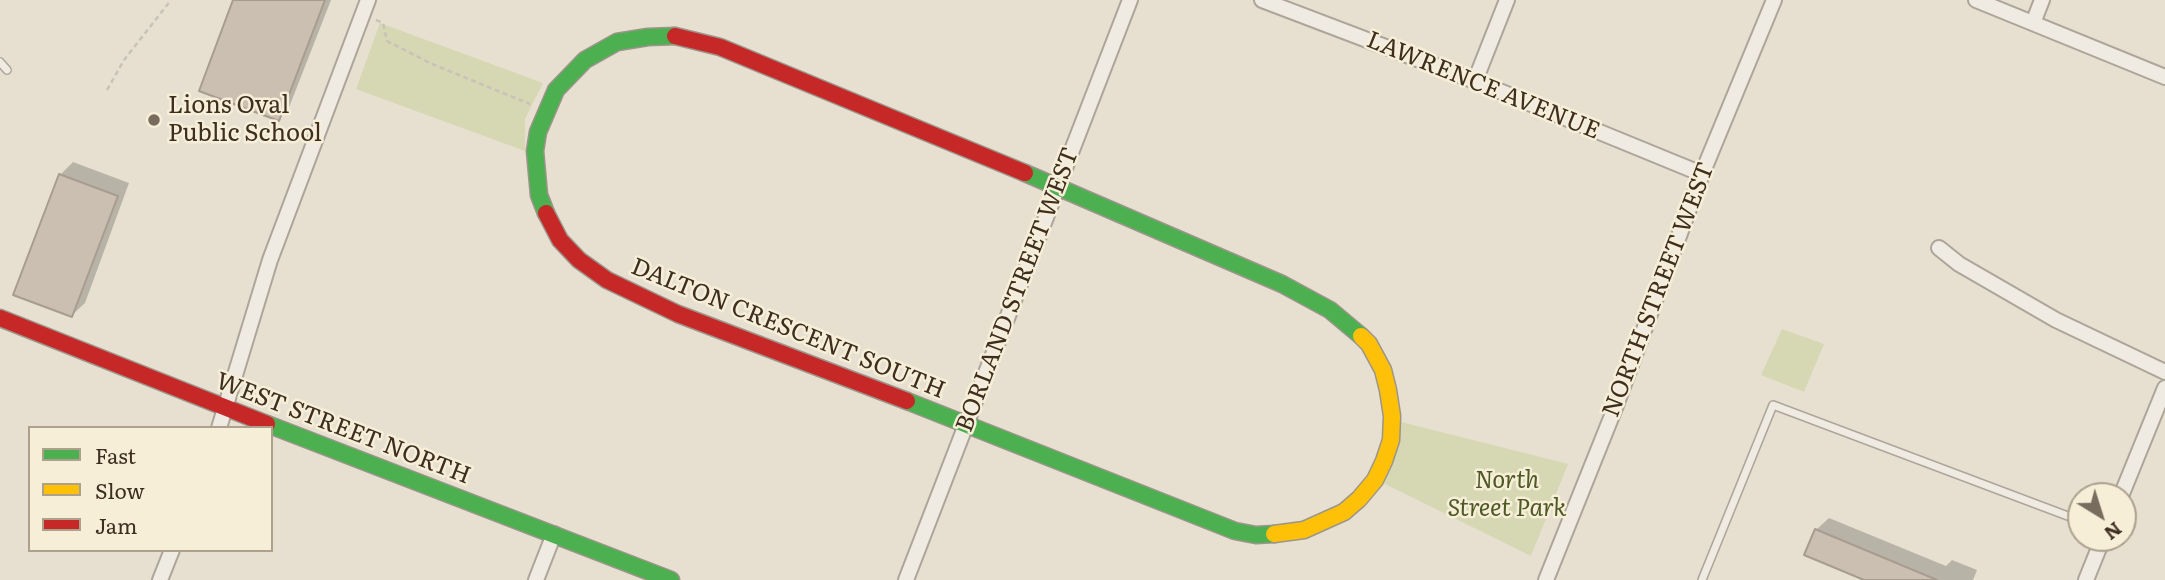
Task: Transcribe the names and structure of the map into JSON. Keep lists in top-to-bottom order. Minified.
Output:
{"streets":{"street":["LAWRENCE AVENUE","BORLAND STREET WEST","NORTH STREET WEST","DALTON CRESCENT SOUTH","WEST STREET NORTH"]},"crossings":[["LAWRENCE AVENUE","NORTH STREET WEST"],["BORLAND STREET WEST","DALTON CRESCENT SOUTH"]],"parks":["North Street Park"],"places":["Lions Oval Public School"],"legend":["Fast","Slow","Jam"],"north":"bottom right"}
